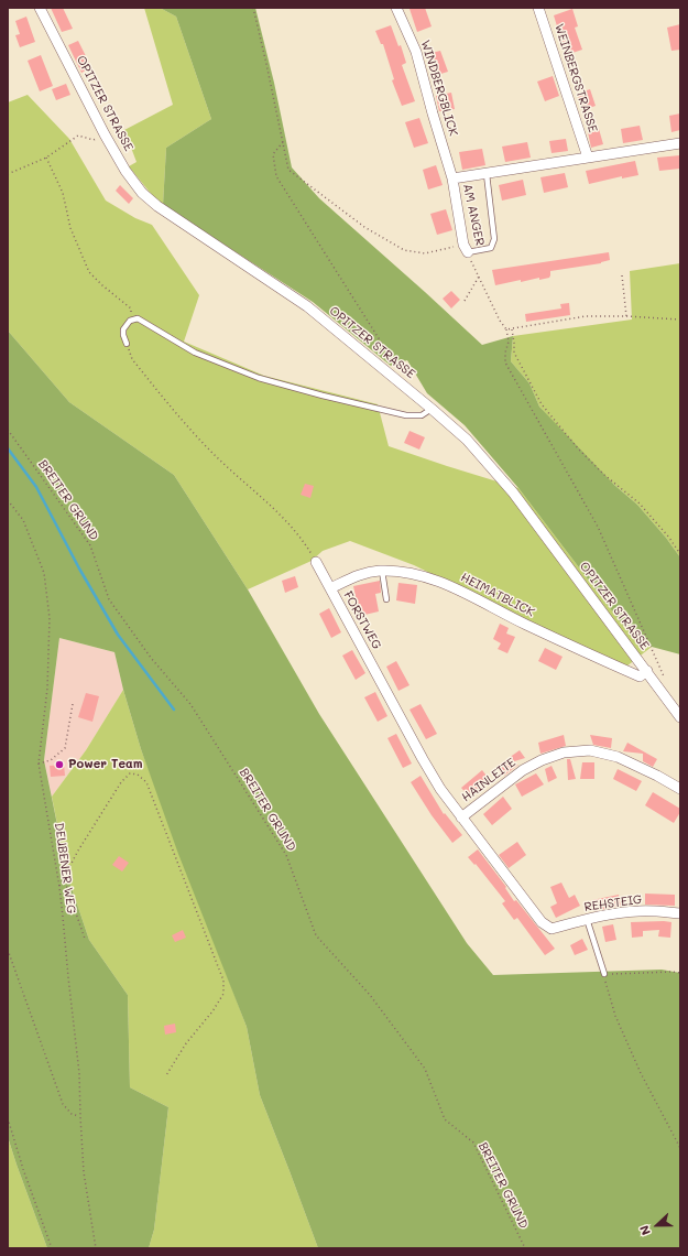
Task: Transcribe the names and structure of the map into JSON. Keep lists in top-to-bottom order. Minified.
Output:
{"streets":{"street":["WEINBERGSTRASSE","WINDBERGBLICK","OPITZER STRASSE","AM ANGER","HEIMATBLICK","FORSTWEG","HAINLEITE","REHSTEIG"],"path":["BREITER GRUND","DEUBENER WEG"]},"crossings":[["WEINBERGSTRASSE","AM ANGER"],["WINDBERGBLICK","AM ANGER"],["OPITZER STRASSE","HEIMATBLICK"],["HEIMATBLICK","FORSTWEG"],["FORSTWEG","HAINLEITE"],["FORSTWEG","REHSTEIG"]],"places":["Power Team"],"north":"left"}
